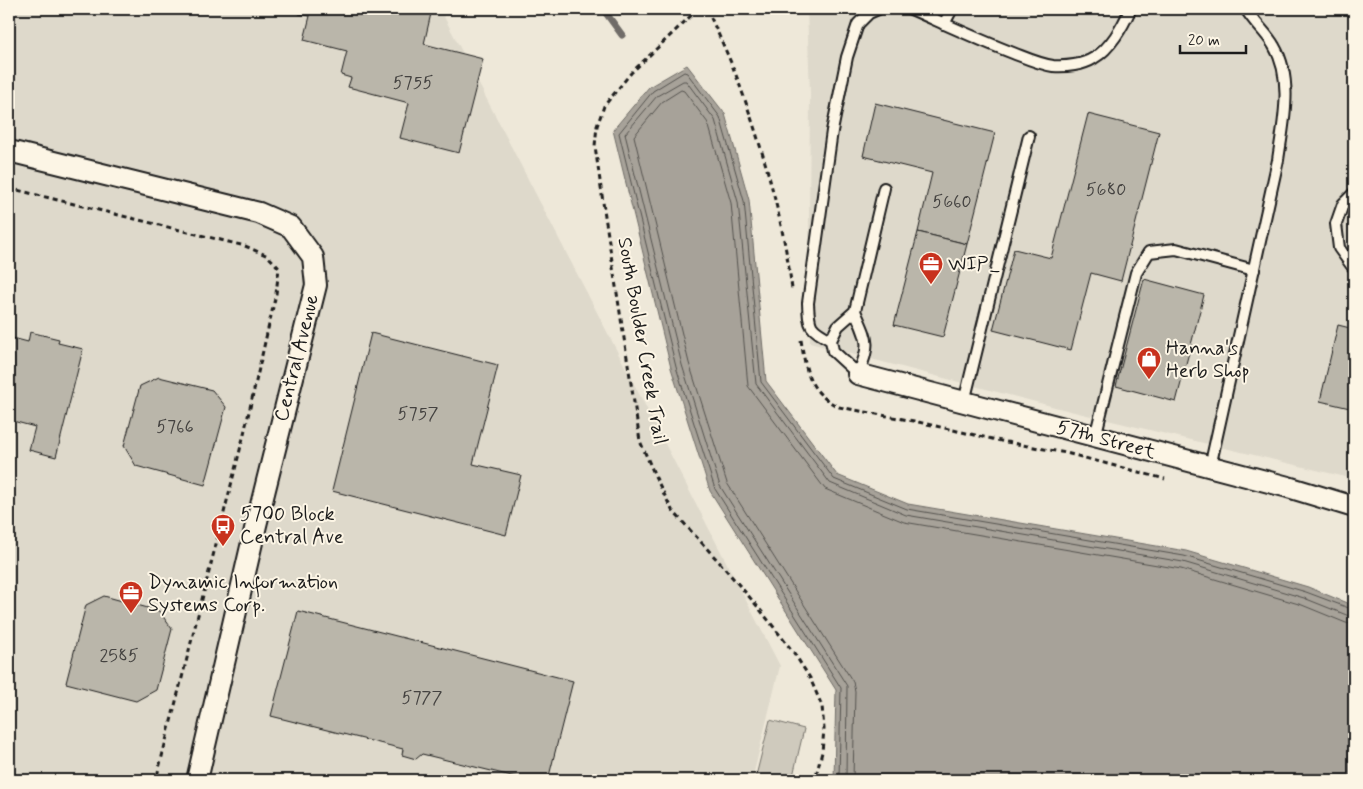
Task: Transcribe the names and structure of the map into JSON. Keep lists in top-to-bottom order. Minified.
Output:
{"streets":{"street":["Central Avenue","57th Street"],"path":["South Boulder Creek Trail"]},"places":{"office":["WIP_","Dynamic Information Systems Corp."],"shop":["Hanna's Herb Shop"],"bus stop":["5700 Block Central Ave"]},"house_numbers":["5755","5680","5660","5757","5766","2585","5777"],"scale_bar":"20 m"}
